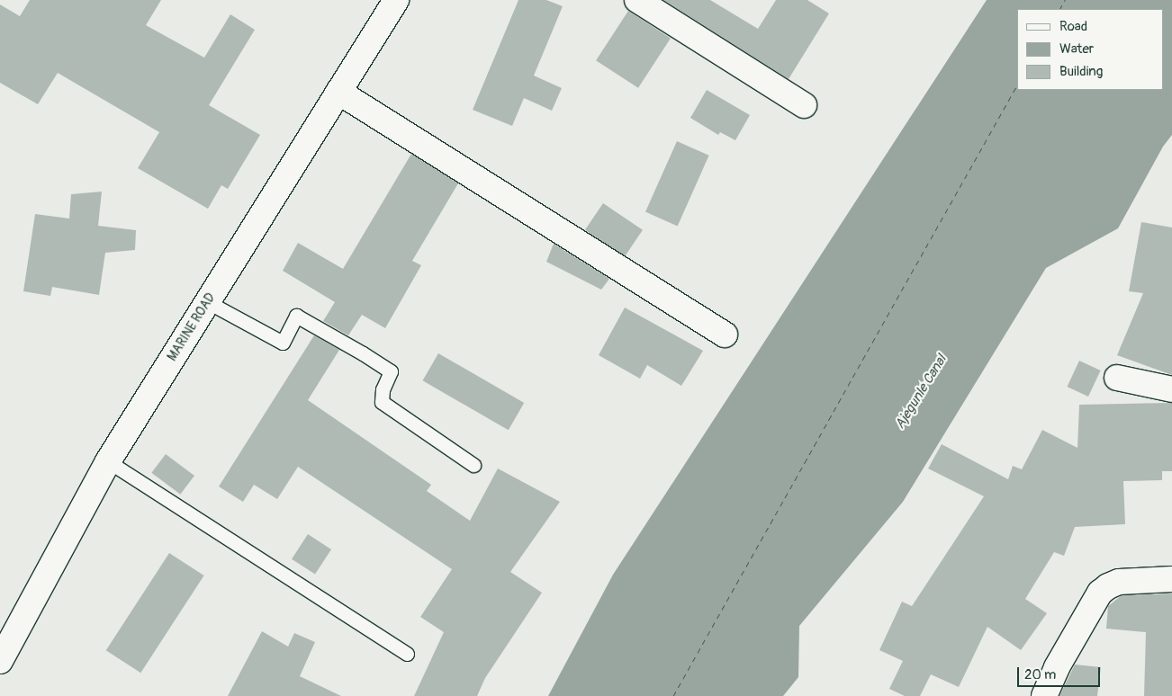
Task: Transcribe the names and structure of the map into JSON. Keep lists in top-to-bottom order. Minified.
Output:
{"streets":{"street":["MARINE ROAD"]},"water":["Ajegunle Canal"],"legend":["Road","Water","Building"],"scale_bar":"20 m"}
